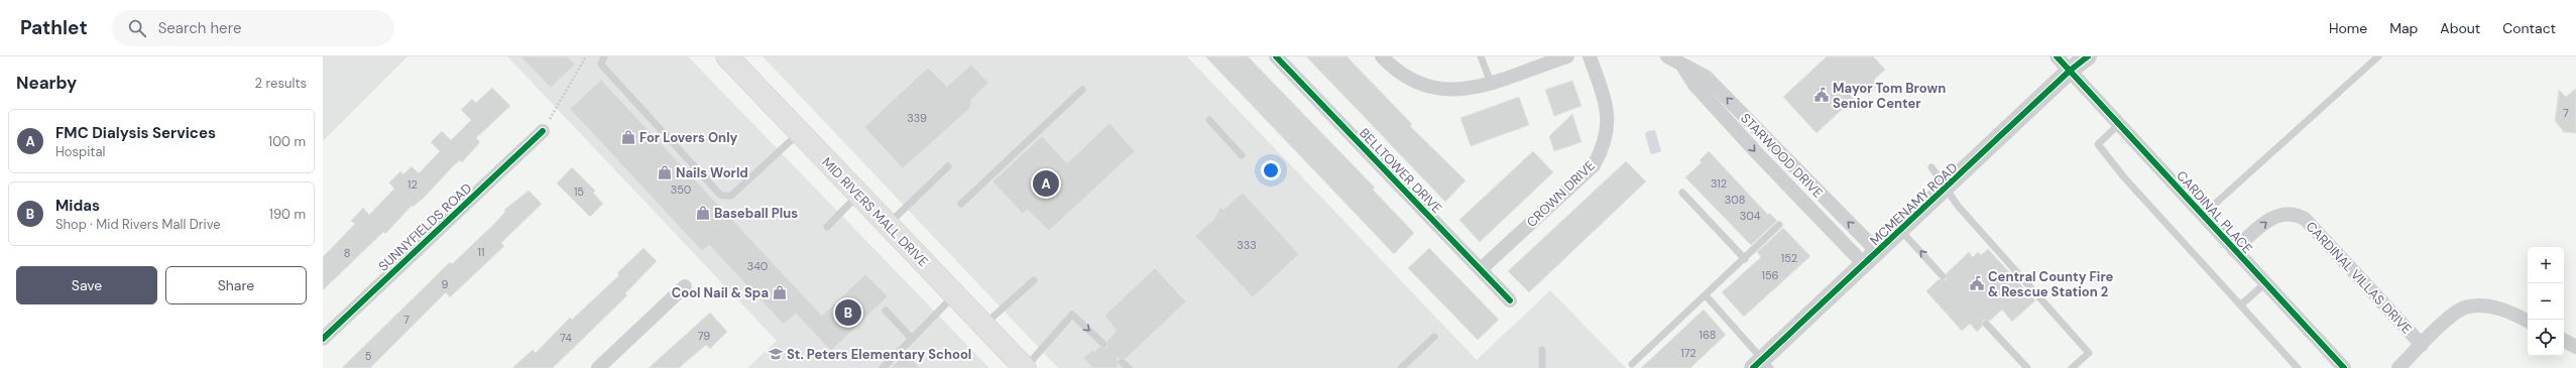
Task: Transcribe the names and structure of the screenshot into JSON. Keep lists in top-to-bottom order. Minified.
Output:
{"streets":{"main road":["MID RIVERS MALL DRIVE"],"street":["STARWOOD DRIVE","BELLTOWER DRIVE","CROWN DRIVE","MCMENAMY ROAD","CARDINAL PLACE","SUNNYFIELDS ROAD","CARDINAL VILLAS DRIVE"]},"crossings":[["STARWOOD DRIVE","MCMENAMY ROAD"],["BELLTOWER DRIVE","CROWN DRIVE"],["MCMENAMY ROAD","CARDINAL PLACE"],["CARDINAL PLACE","CARDINAL VILLAS DRIVE"]],"one_way":["CARDINAL VILLAS DRIVE"],"places":{"public building":["Mayor Tom Brown Senior Center","Central County Fire & Rescue Station 2"],"shop":["For Lovers Only","Nails World","Baseball Plus","Cool Nail & Spa"],"school or university":["St. Peters Elementary School"]},"house_numbers":["7","339","312","12","350","15","308","304","333","11","8","152","340","156","9","7","168","79","74","172","5"],"page":{"header":"Pathlet","search":"Search here","nav":["Home","Map","About","Contact"],"heading":["Nearby","2 results"],"list":[{"mark":"A","name":"FMC Dialysis Services","note":"Hospital","value":"100 m"},{"mark":"B","name":"Midas","note":"Shop · Mid Rivers Mall Drive","value":"190 m"}],"pins":["A","B"],"map_buttons":["+","−"],"buttons":["Save","Share"]}}
